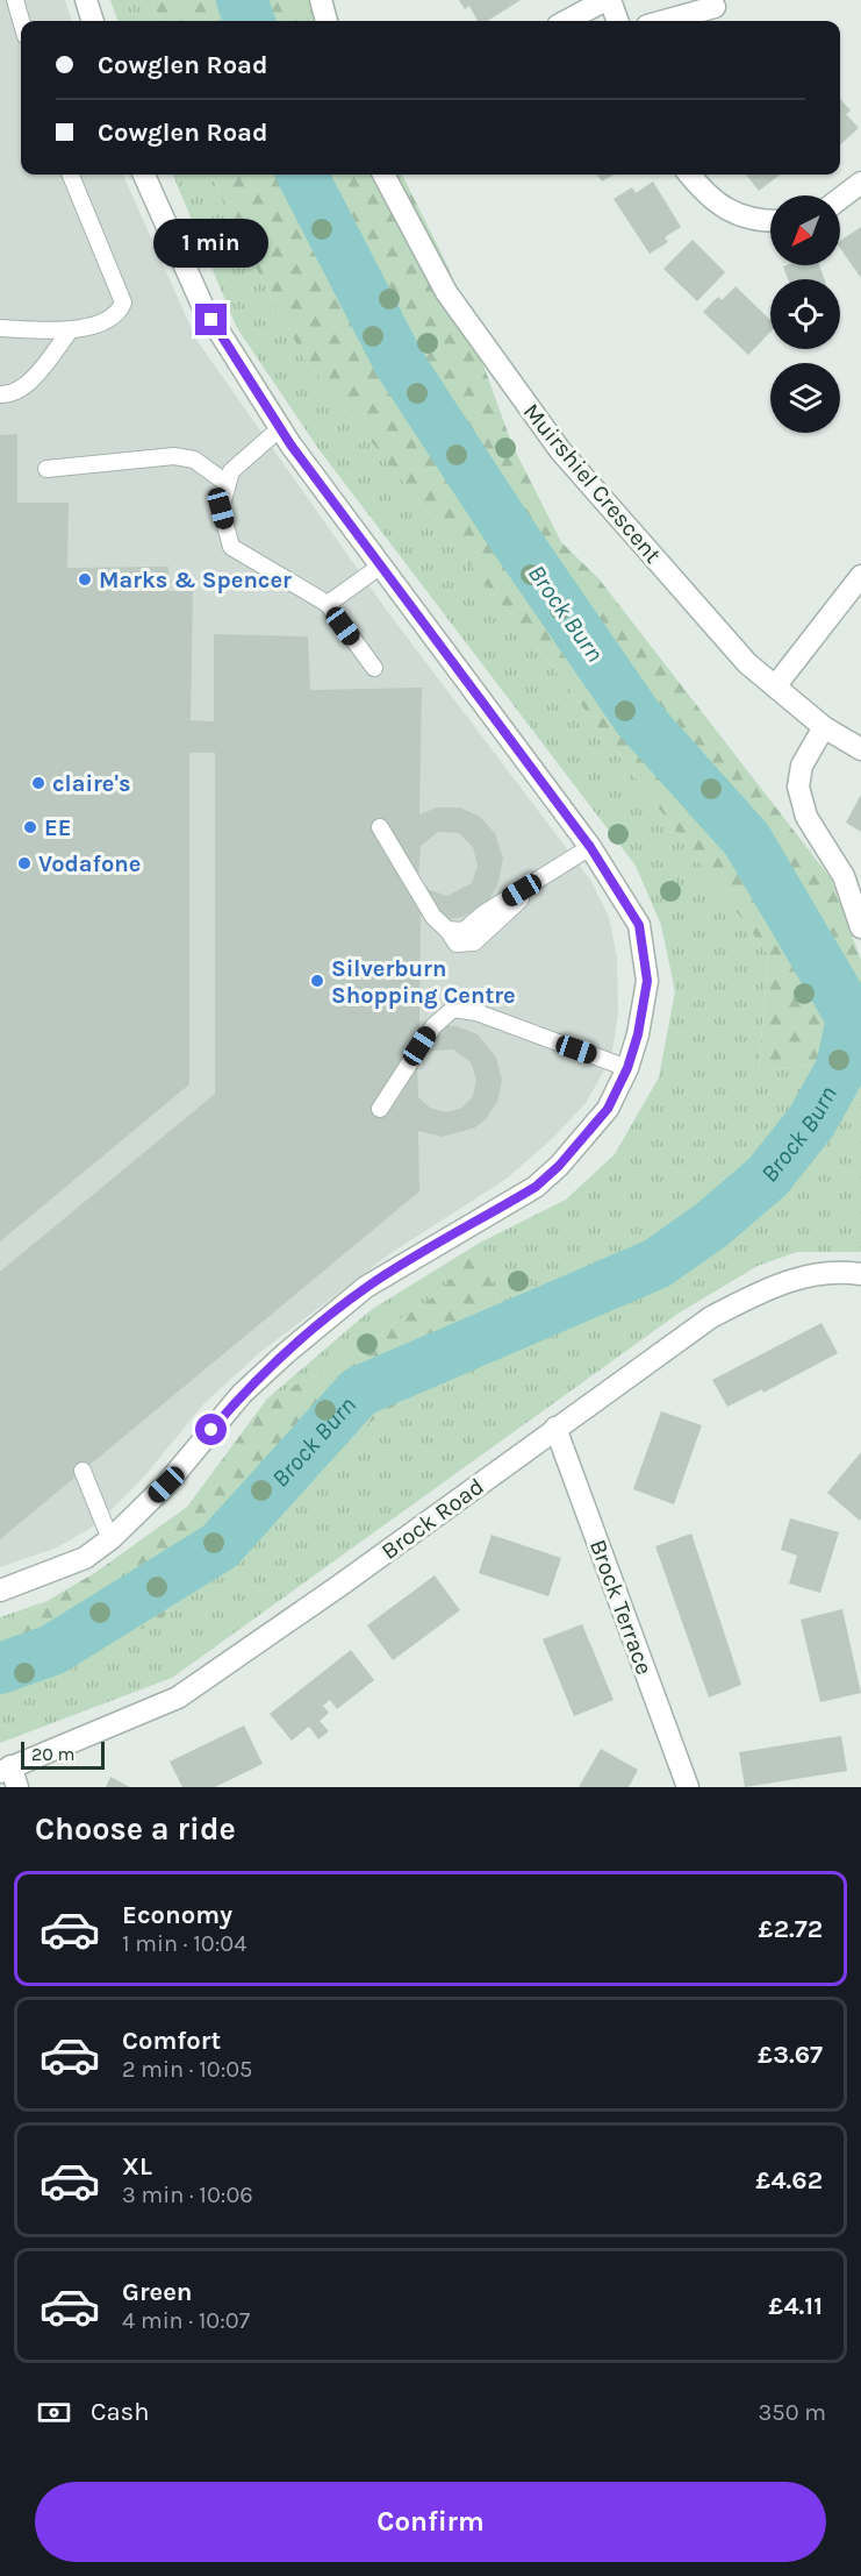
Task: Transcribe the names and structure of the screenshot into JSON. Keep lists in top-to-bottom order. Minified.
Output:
{"streets":{"street":["Muirshiel Crescent","Brock Road","Brock Terrace"]},"crossings":[["Brock Road","Brock Terrace"]],"water":["Brock Burn"],"places":["Marks & Spencer","claire's","EE","Vodafone","Silverburn Shopping Centre"],"scale_bar":"20 m","north":"bottom left","page":{"banner":["Cowglen Road","Cowglen Road"],"bubble":"1 min","scale":"20 m","heading":"Choose a ride","list":[{"name":"Economy","note":"1 min · 10:04","value":"£2.72"},{"name":"Comfort","note":"2 min · 10:05","value":"£3.67"},{"name":"XL","note":"3 min · 10:06","value":"£4.62"},{"name":"Green","note":"4 min · 10:07","value":"£4.11"}],"pay":["Cash","350 m"],"buttons":"Confirm"}}
